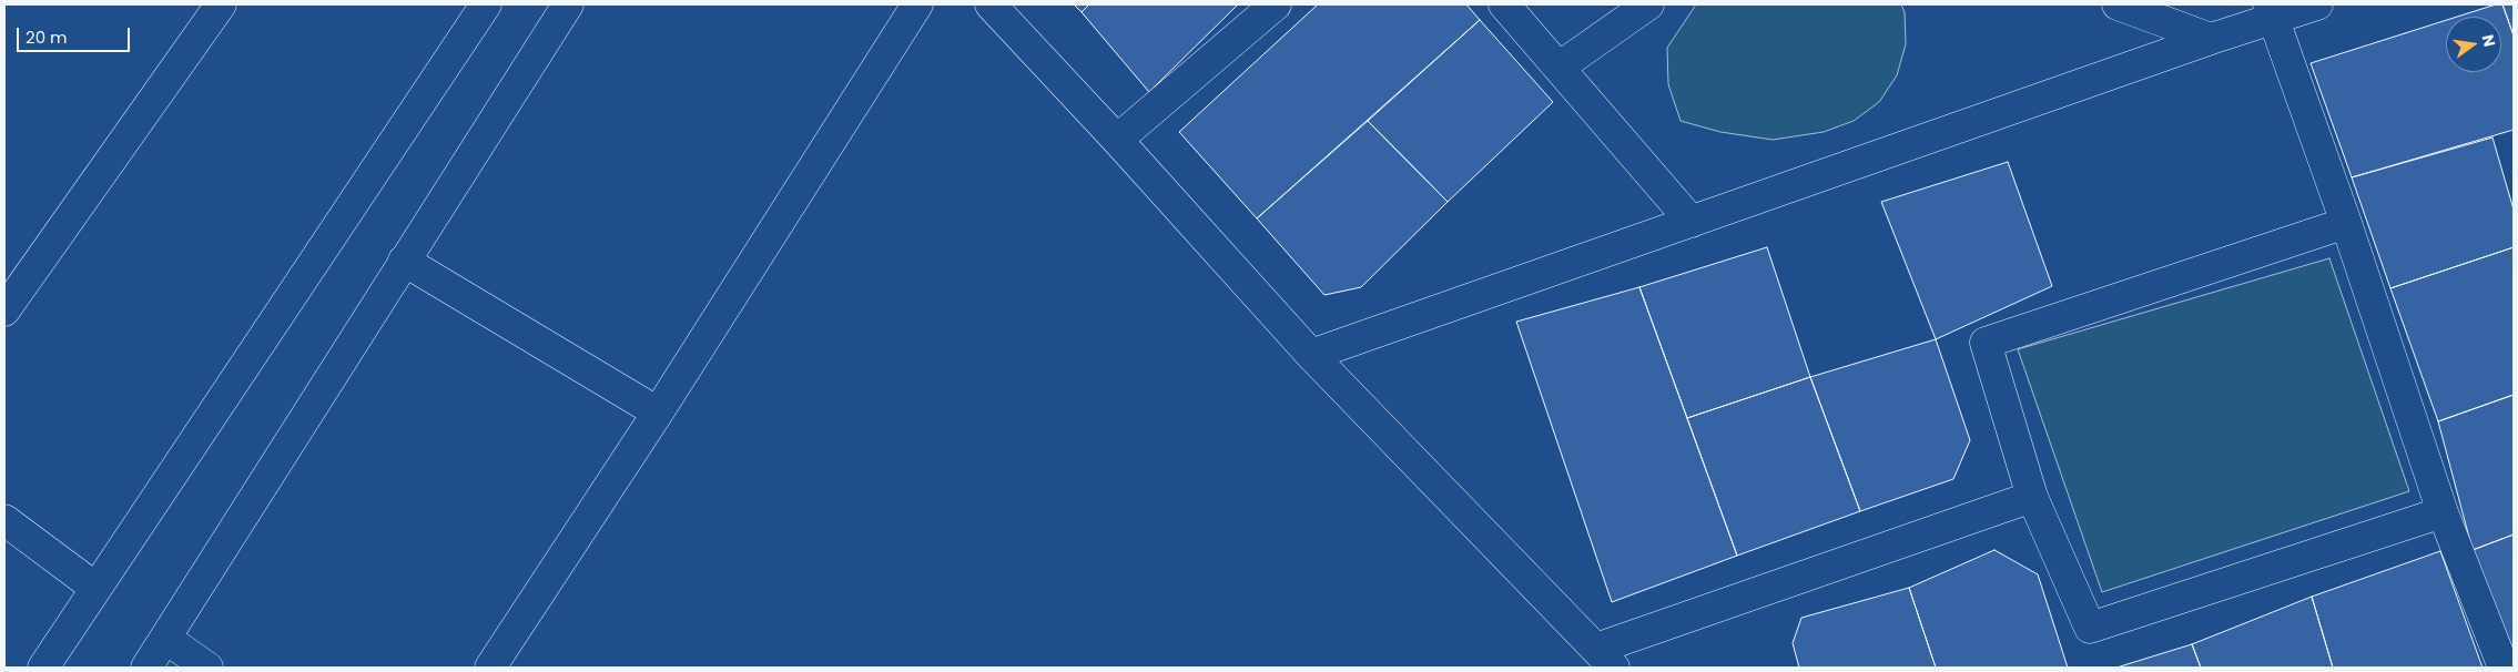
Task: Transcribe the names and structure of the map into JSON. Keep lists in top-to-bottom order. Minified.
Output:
{"scale_bar":"20 m","north":"right"}
